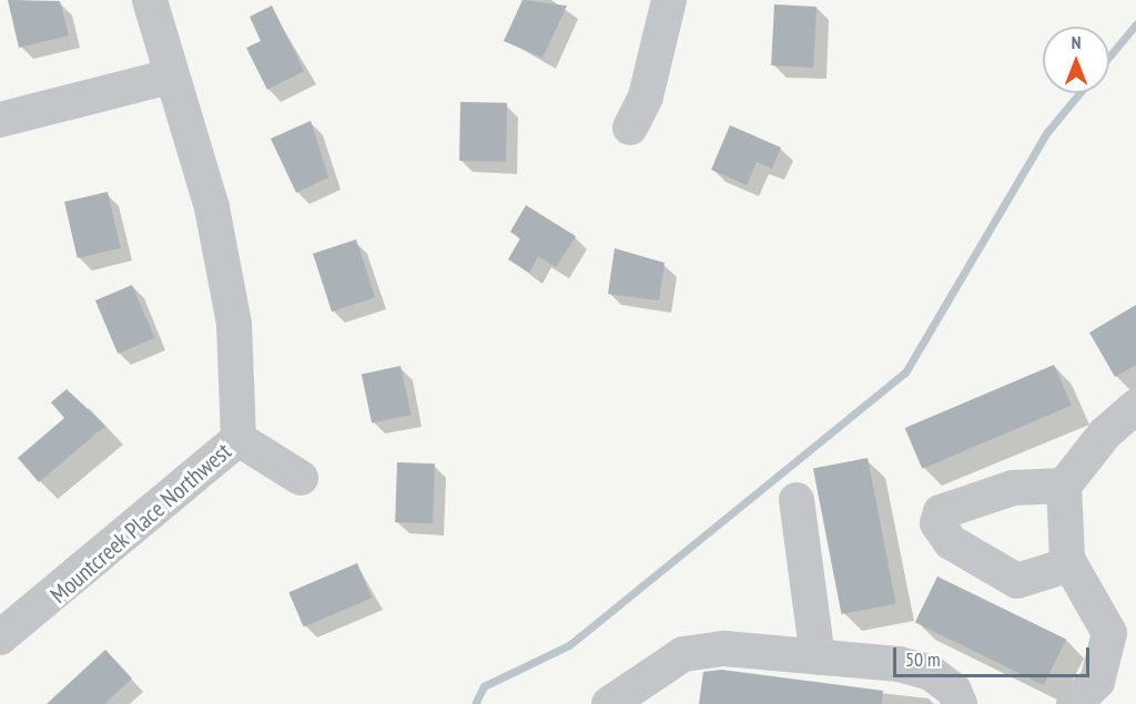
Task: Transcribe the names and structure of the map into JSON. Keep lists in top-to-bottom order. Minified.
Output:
{"streets":{"street":["Mountcreek Place Northwest"]},"scale_bar":"50 m","north":"top"}
